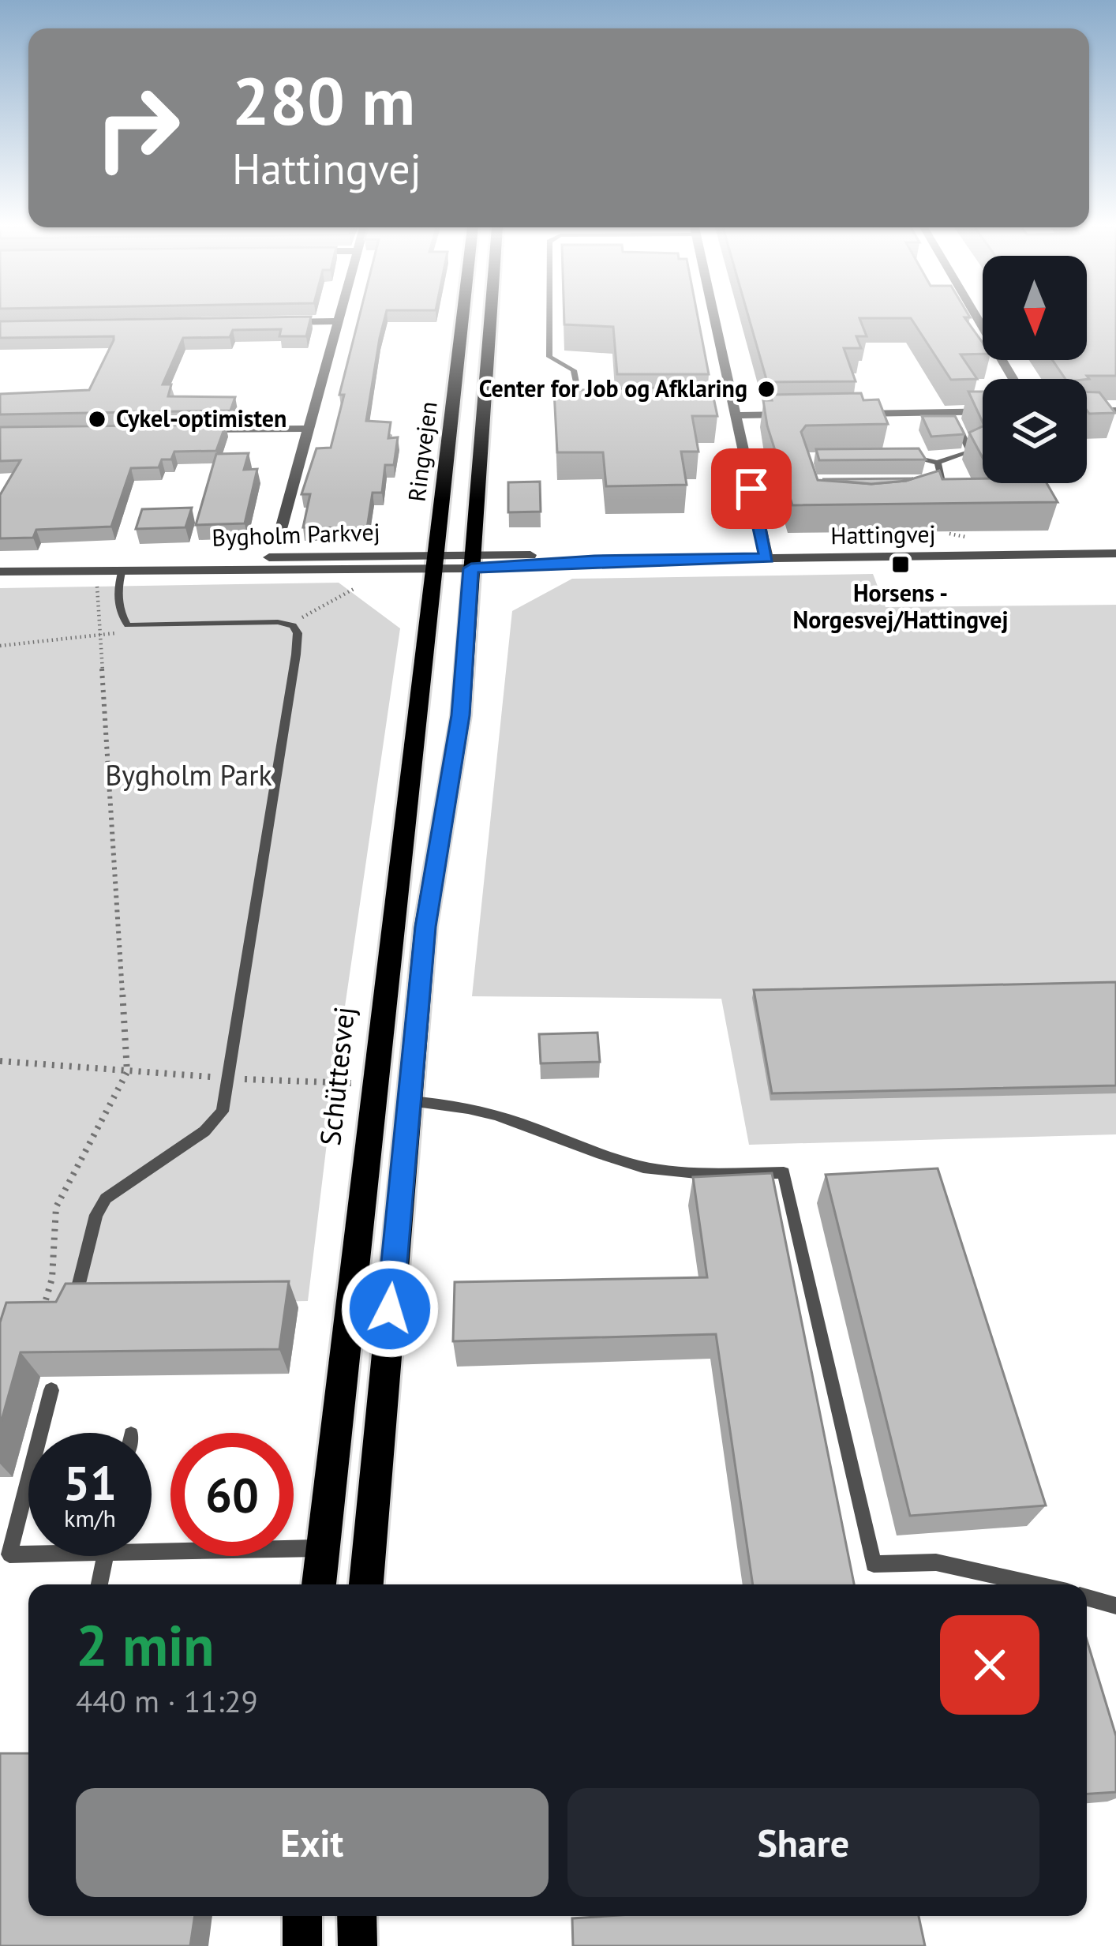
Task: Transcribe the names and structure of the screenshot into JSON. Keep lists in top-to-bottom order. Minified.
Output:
{"streets":{"main road":["Ringvejen","Schüttesvej"],"street":["Bygholm Parkvej","Hattingvej"]},"crossings":[["Ringvejen","Bygholm Parkvej"],["Ringvejen","Hattingvej"],["Ringvejen","Schüttesvej"],["Bygholm Parkvej","Hattingvej"],["Bygholm Parkvej","Schüttesvej"]],"parks":["Bygholm Park"],"places":{"other":["Center for Job og Afklaring","Cykel-optimisten"],"transit":["Horsens - Norgesvej/Hattingvej"]},"north":"bottom","page":{"turn":["280 m","Hattingvej"],"speed":"51 km/h","limit":"60","heading":["2 min","440 m · 11:29"],"buttons":["Exit","Share"]}}
